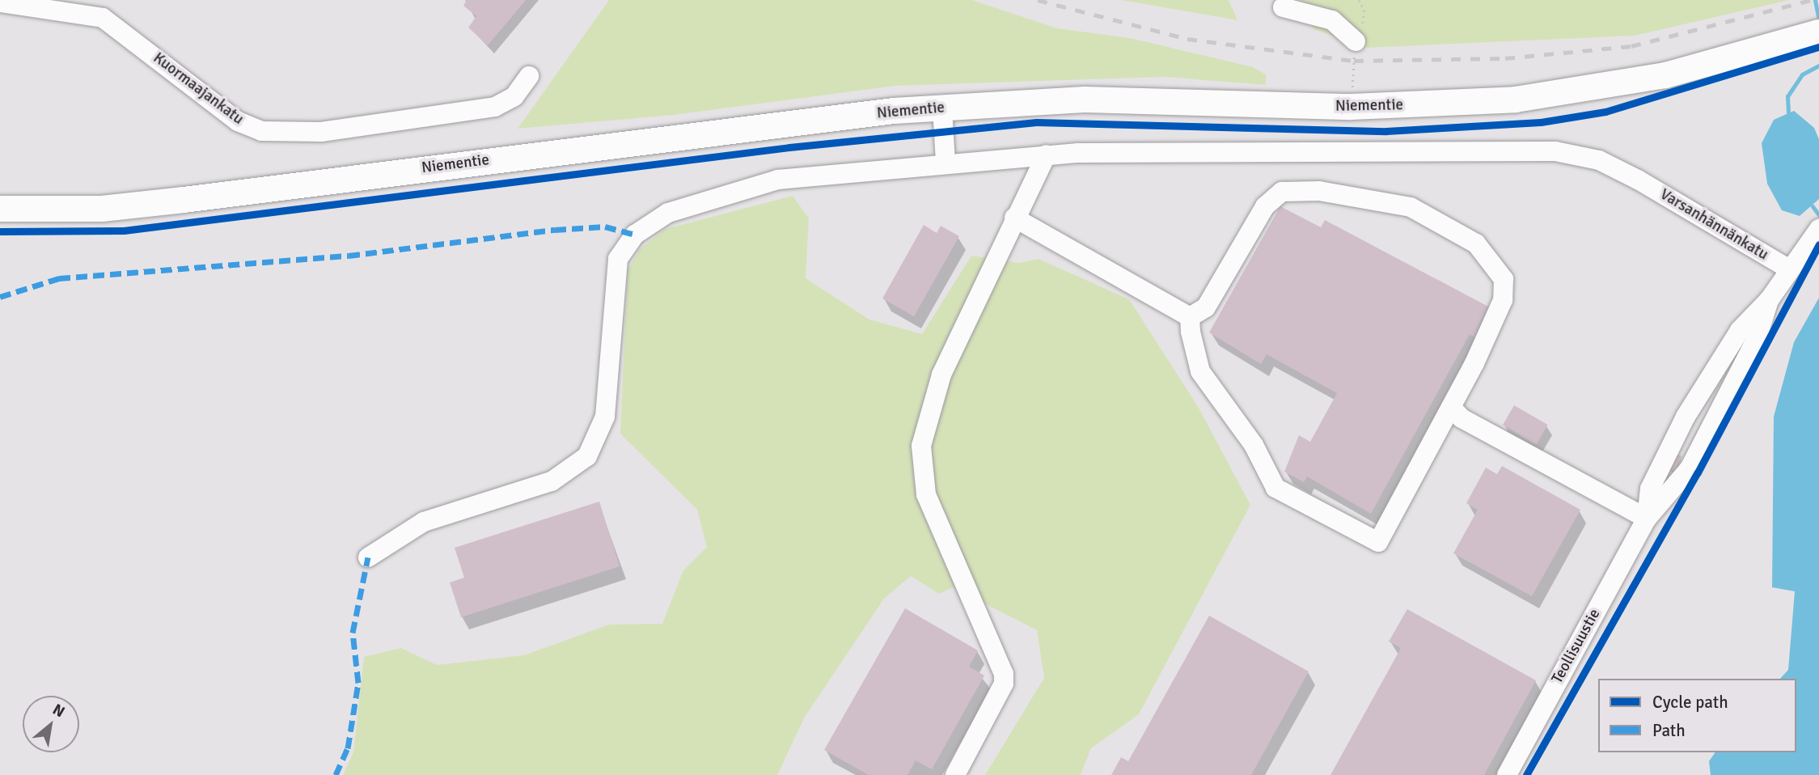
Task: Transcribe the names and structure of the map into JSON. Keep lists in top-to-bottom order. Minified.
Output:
{"streets":{"main road":["Niementie"],"street":["Kuormaajankatu","Varsanhännänkatu","Teollisuustie"]},"crossings":[["Varsanhännänkatu","Teollisuustie"]],"legend":["Cycle path","Path"],"north":"top right"}
